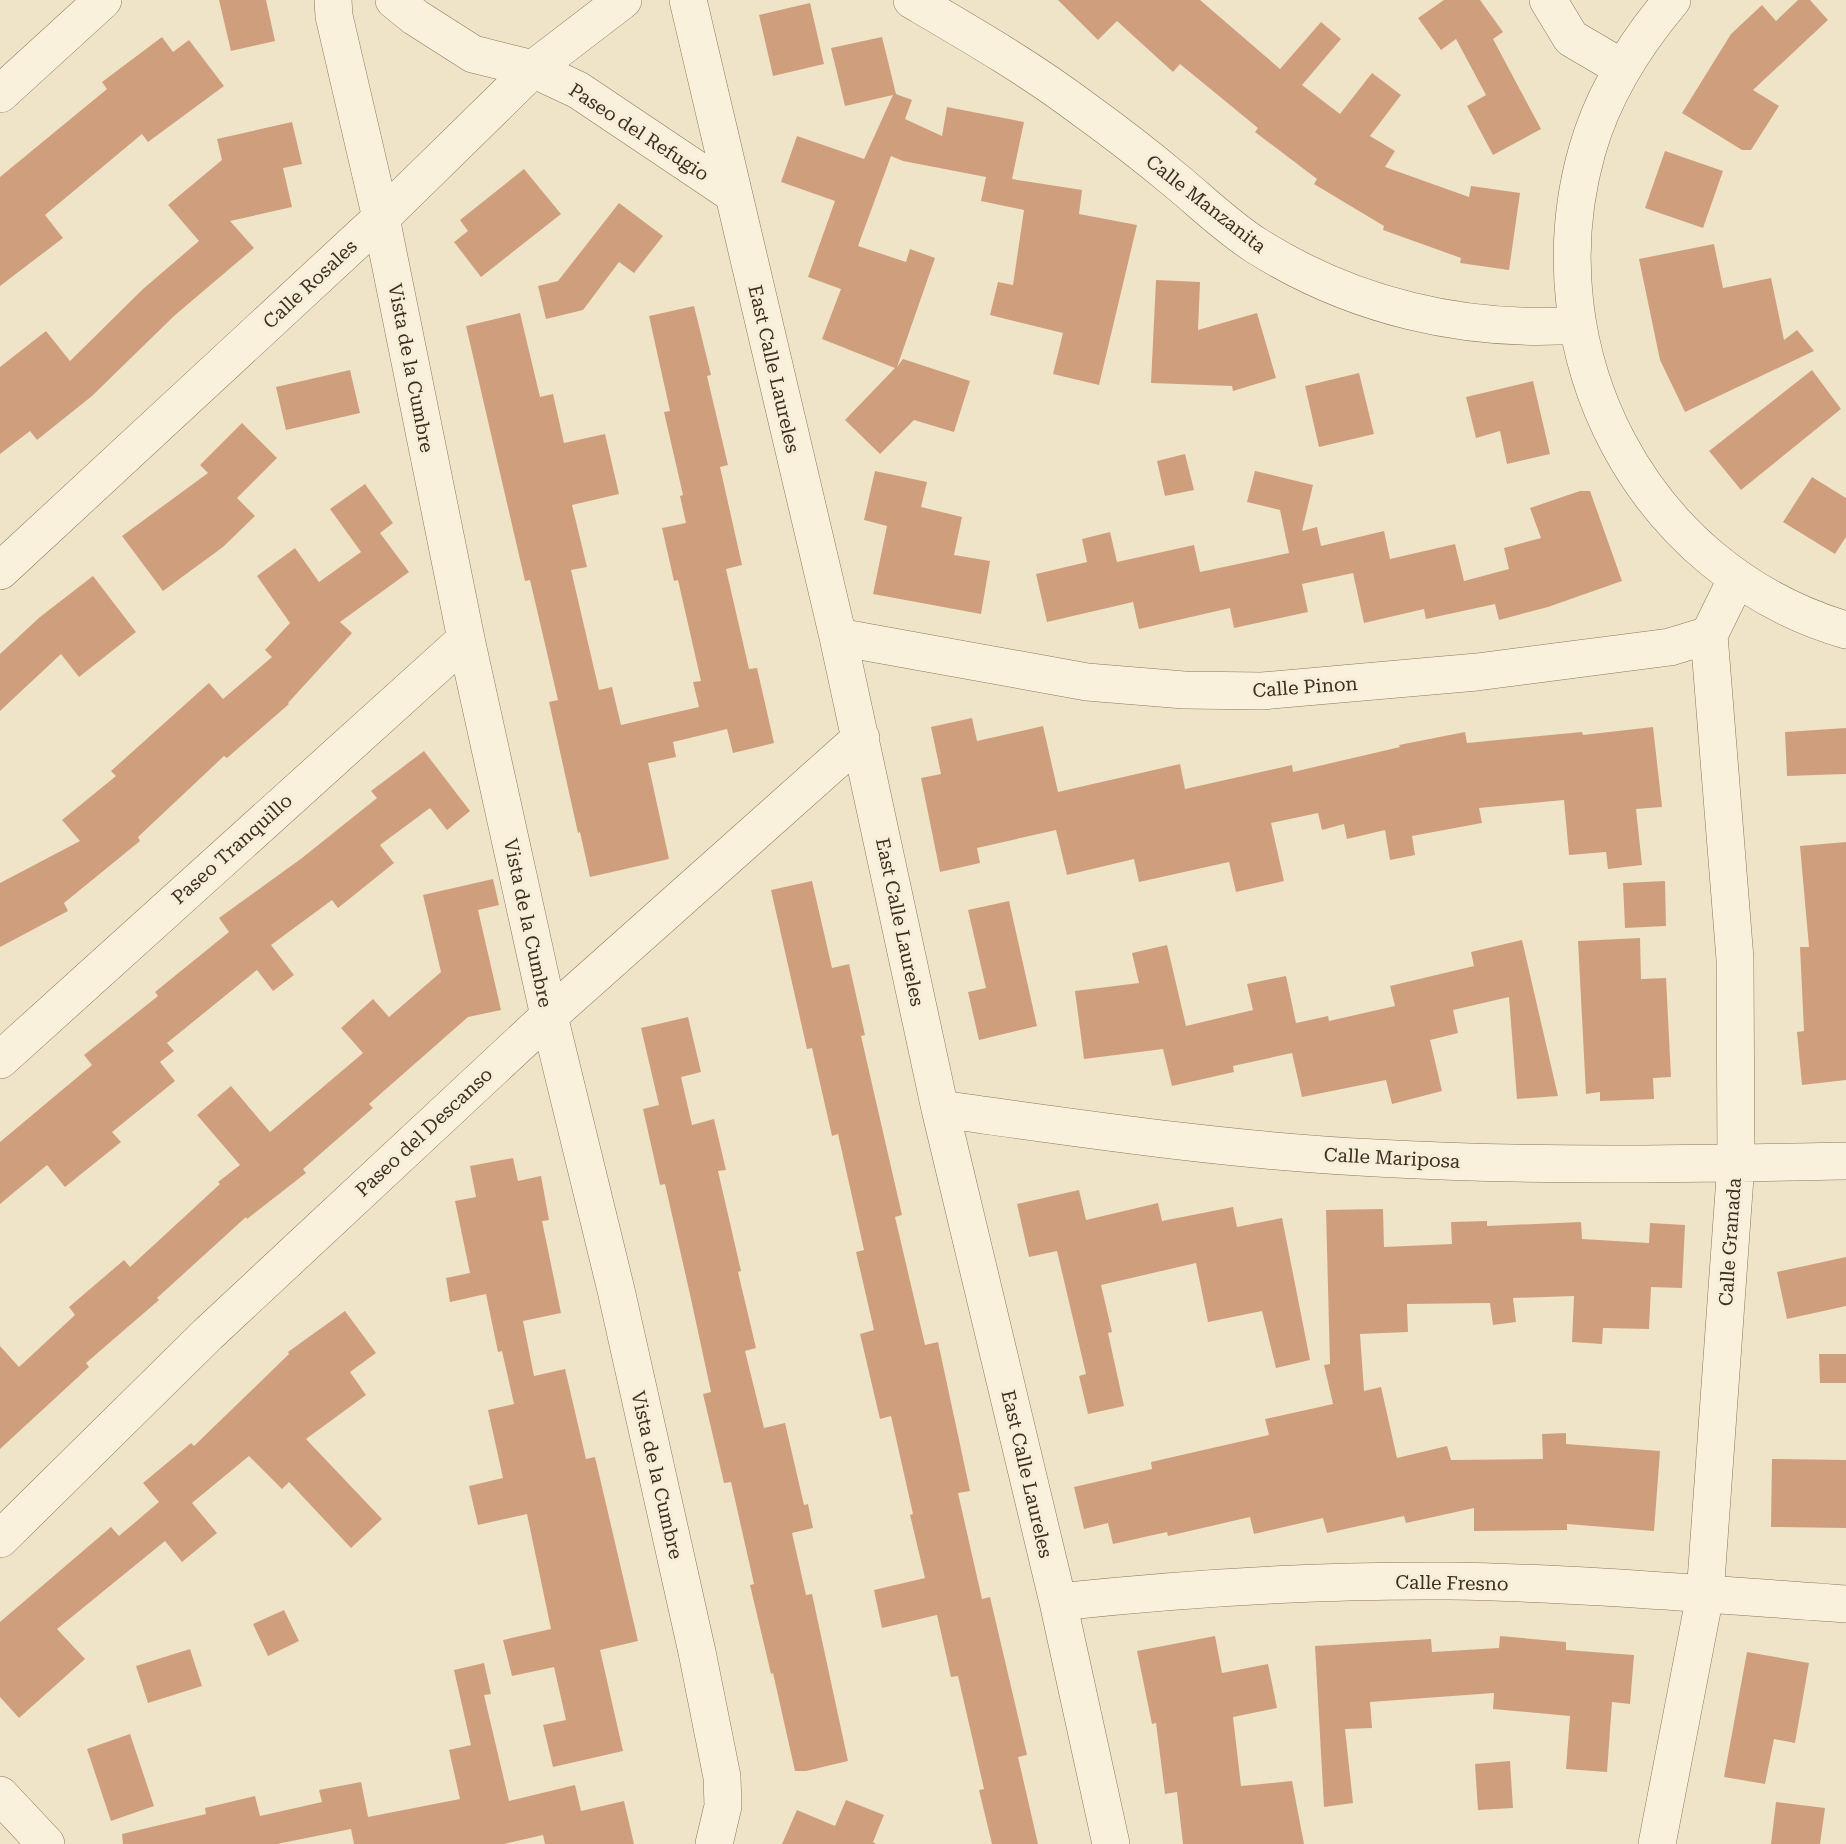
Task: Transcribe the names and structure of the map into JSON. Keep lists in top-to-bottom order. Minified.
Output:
{"streets":{"street":["Paseo del Refugio","Calle Manzanita","Calle Rosales","Vista de la Cumbre","East Calle Laureles","Calle Pinon","Paseo Tranquillo","Paseo del Descanso","Calle Mariposa","Calle Granada","Calle Fresno"]},"crossings":[["Paseo del Refugio","Calle Rosales"],["Paseo del Refugio","East Calle Laureles"],["Calle Rosales","Vista de la Cumbre"],["Vista de la Cumbre","Paseo Tranquillo"],["Vista de la Cumbre","Paseo del Descanso"],["East Calle Laureles","Calle Pinon"],["East Calle Laureles","Paseo del Descanso"],["East Calle Laureles","Calle Mariposa"],["East Calle Laureles","Calle Fresno"],["Calle Pinon","Calle Granada"],["Calle Mariposa","Calle Granada"],["Calle Granada","Calle Fresno"]]}
